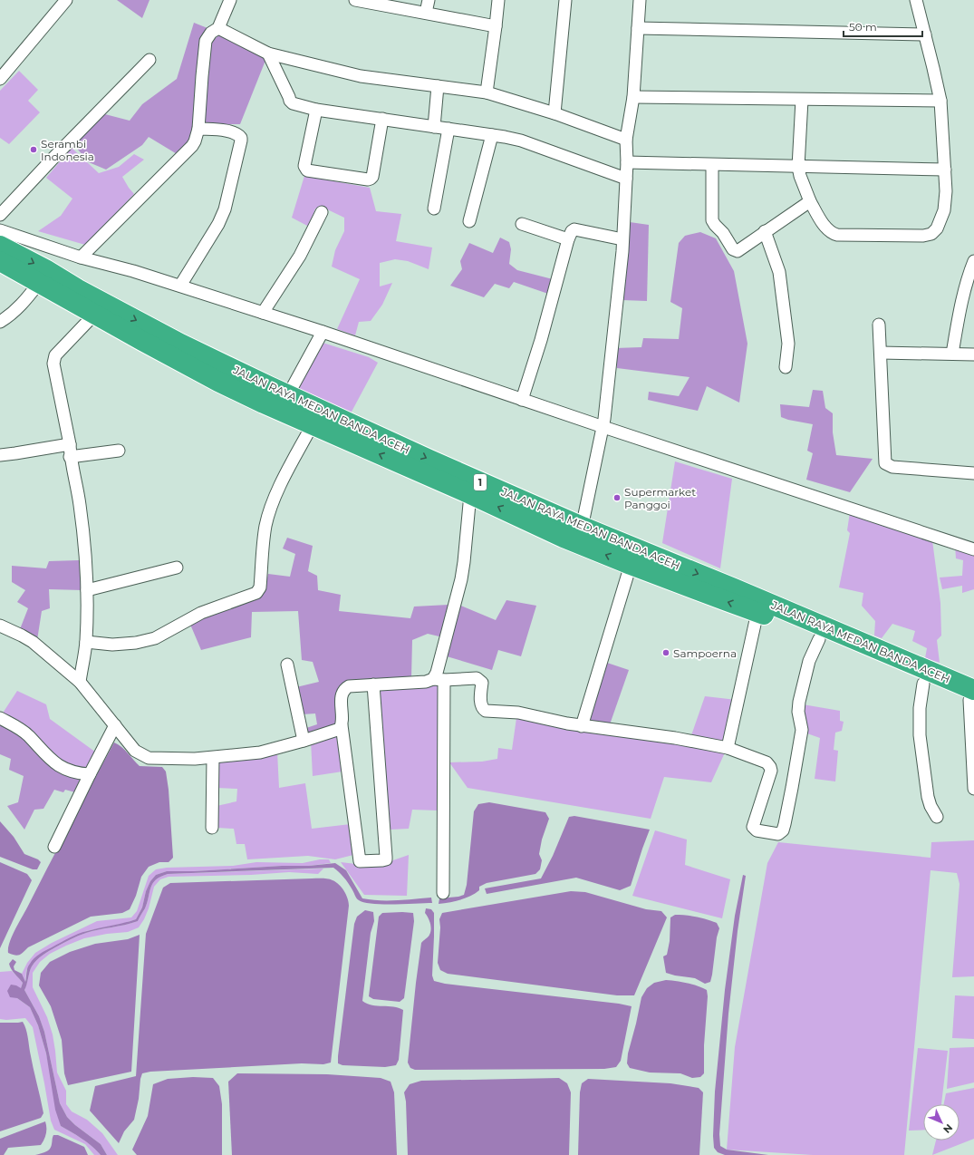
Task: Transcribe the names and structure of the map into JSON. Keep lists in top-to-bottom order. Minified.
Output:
{"streets":{"highway":["JALAN RAYA MEDAN BANDA ACEH","1"]},"places":["Serambi Indonesia","Supermarket Panggoi","Sampoerna"],"scale_bar":"50 m","north":"bottom right"}
